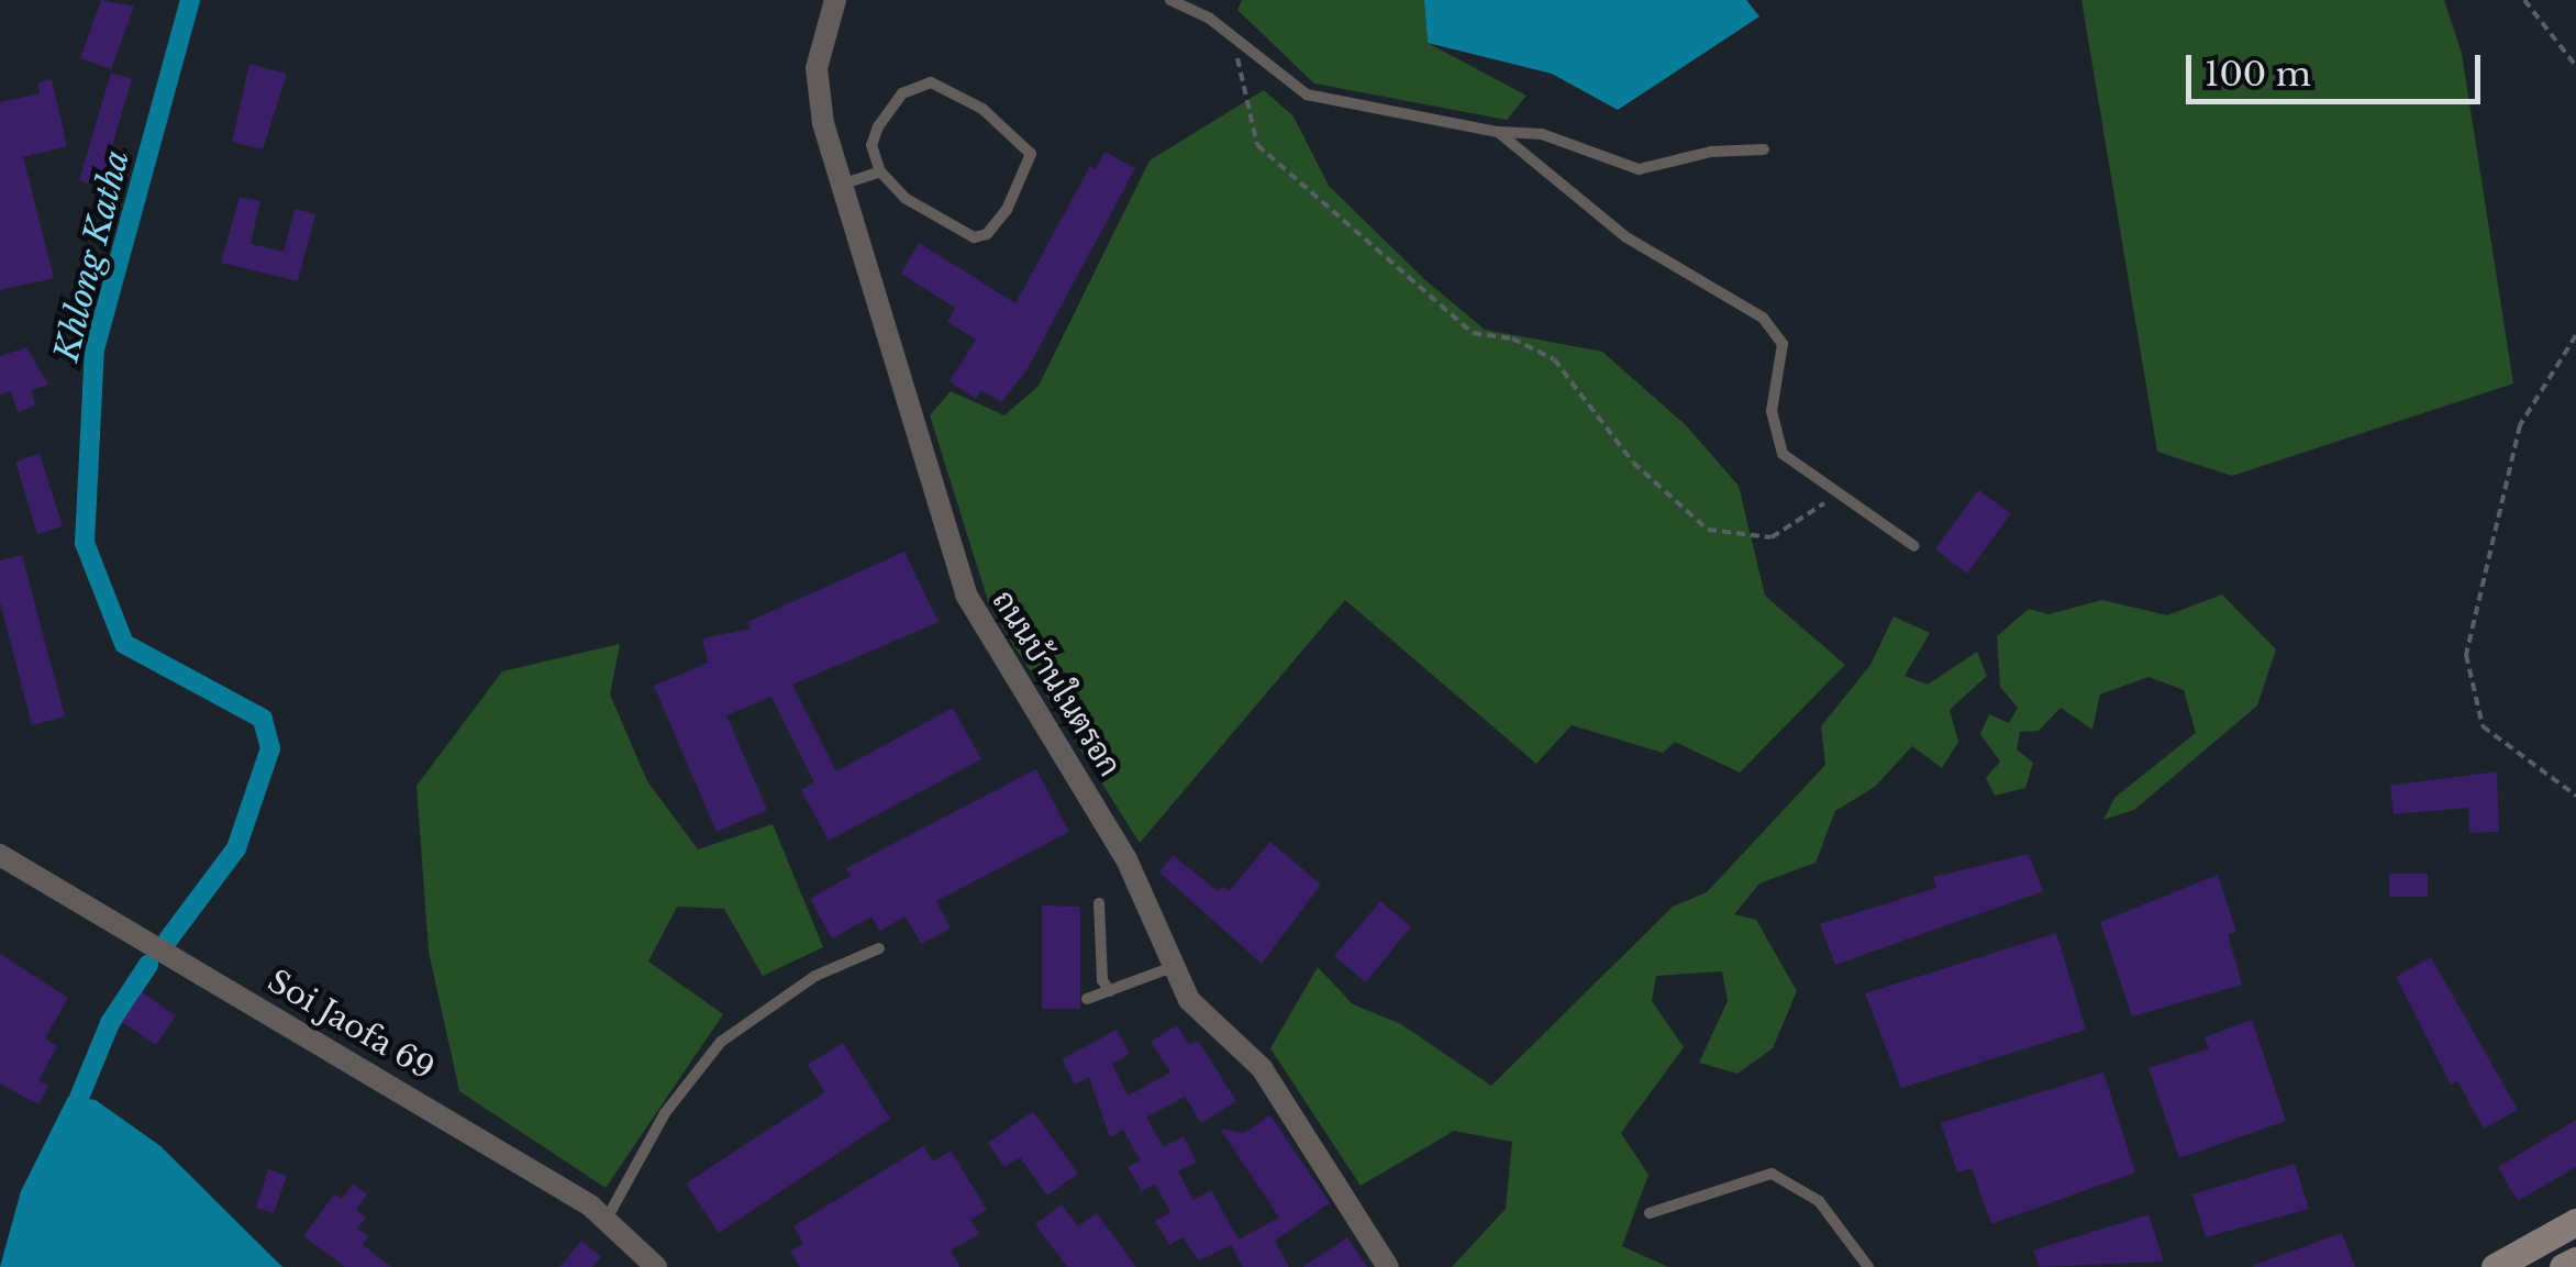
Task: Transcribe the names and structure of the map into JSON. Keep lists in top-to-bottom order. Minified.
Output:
{"streets":{"street":["ถนนบ้านในตรอก","Soi Jaofa 69"]},"water":["Khlong Katha"],"scale_bar":"100 m"}
